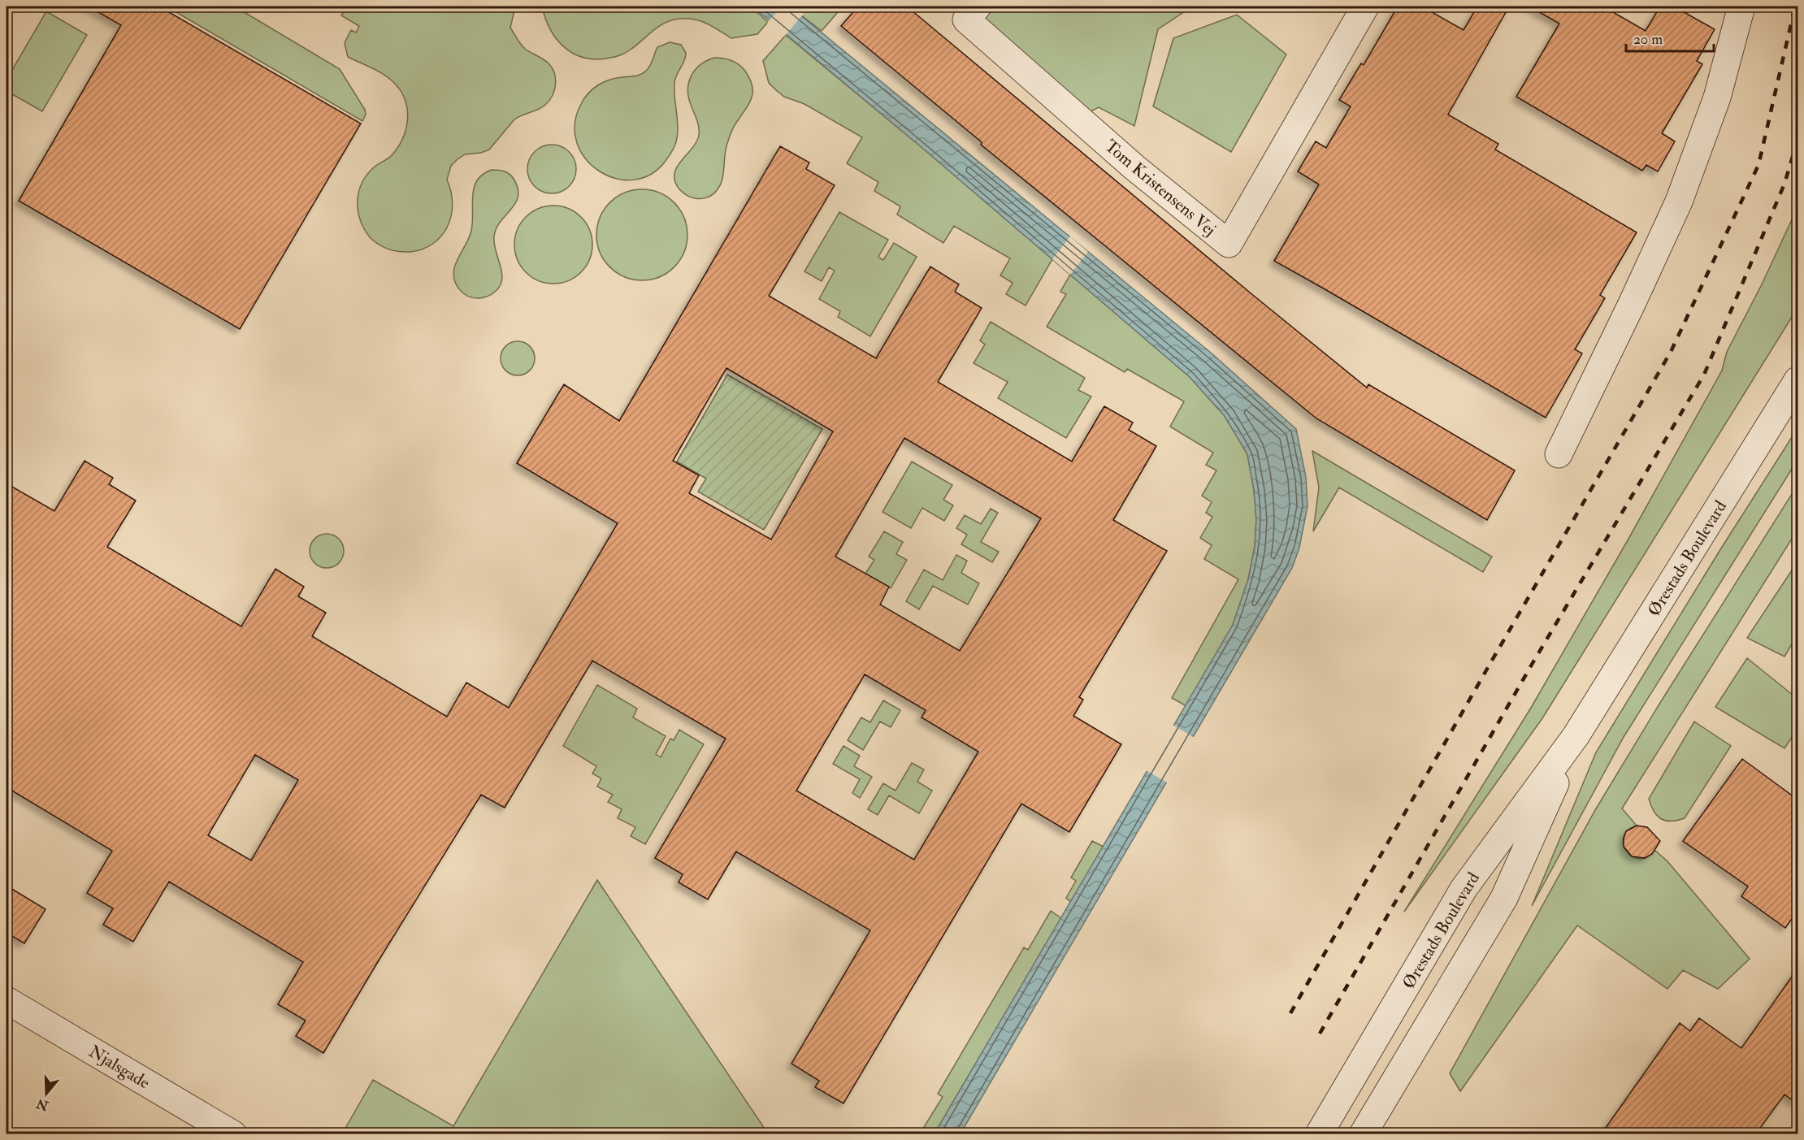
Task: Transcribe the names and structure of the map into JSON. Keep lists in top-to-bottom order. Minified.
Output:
{"streets":{"street":["Tom Kristensens Vej","Ørestads Boulevard","Njalsgade"]},"scale_bar":"20 m","north":"bottom"}
